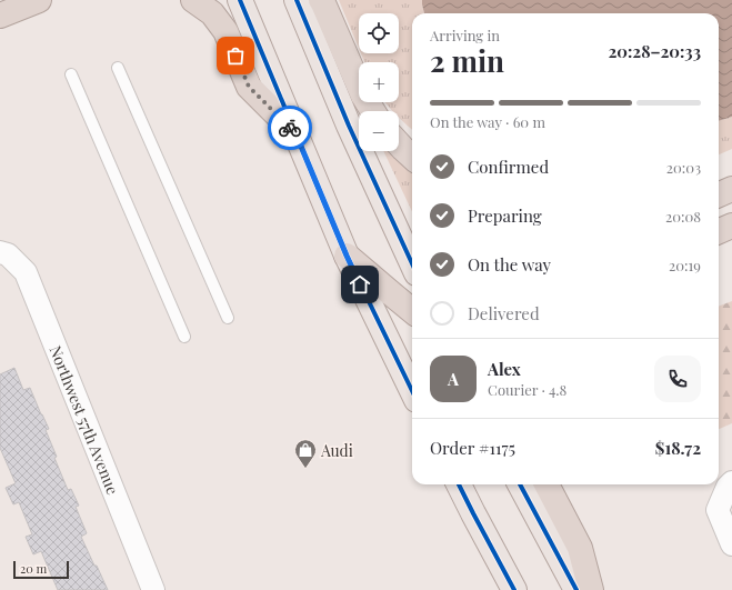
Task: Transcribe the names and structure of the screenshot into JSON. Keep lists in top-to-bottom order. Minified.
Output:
{"streets":{"street":["Northwest 57th Avenue"]},"places":{"shop":["Audi"]},"scale_bar":"20 m","page":{"map_buttons":["+","−"],"heading":["2 min","Arriving in","20:28–20:33"],"panel":["Alex","Courier · 4.8","Order #1175","$18.72"],"bar":"On the way · 60 m","list":[["Confirmed","20:03"],["Preparing","20:08"],["On the way","20:19"],"Delivered"],"round":"A","scale":"20 m"}}
